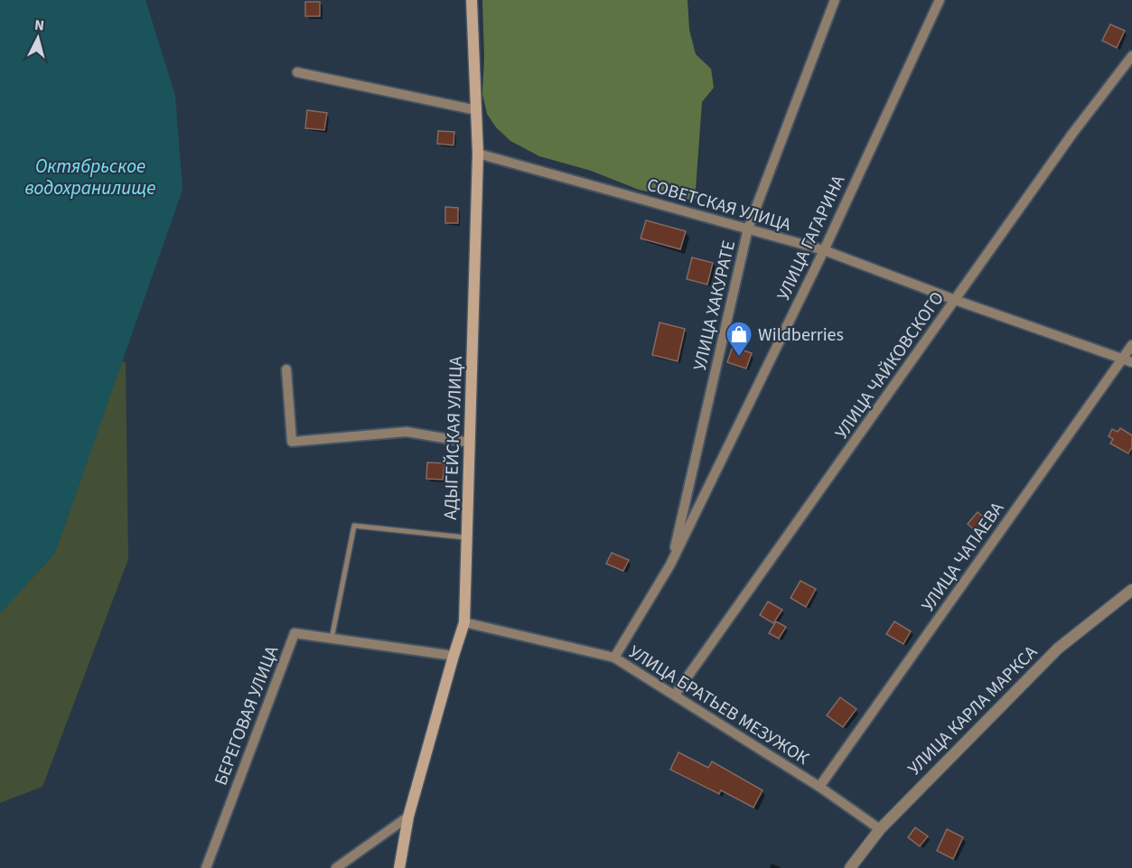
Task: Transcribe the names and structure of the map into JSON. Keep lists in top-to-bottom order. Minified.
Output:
{"streets":{"main road":["АДЫГЕЙСКАЯ УЛИЦА"],"street":["СОВЕТСКАЯ УЛИЦА","УЛИЦА ГАГАРИНА","УЛИЦА ХАКУРАТЕ","УЛИЦА ЧАЙКОВСКОГО","УЛИЦА ЧАПАЕВА","УЛИЦА БРАТЬЕВ МЕЗУЖОК","УЛИЦА КАРЛА МАРКСА","БЕРЕГОВАЯ УЛИЦА"]},"crossings":[["СОВЕТСКАЯ УЛИЦА","УЛИЦА ГАГАРИНА"],["СОВЕТСКАЯ УЛИЦА","УЛИЦА ХАКУРАТЕ"],["СОВЕТСКАЯ УЛИЦА","УЛИЦА ЧАЙКОВСКОГО"],["СОВЕТСКАЯ УЛИЦА","АДЫГЕЙСКАЯ УЛИЦА"],["СОВЕТСКАЯ УЛИЦА","УЛИЦА ЧАПАЕВА"],["УЛИЦА ГАГАРИНА","УЛИЦА ХАКУРАТЕ"],["УЛИЦА ГАГАРИНА","УЛИЦА БРАТЬЕВ МЕЗУЖОК"],["УЛИЦА ЧАЙКОВСКОГО","УЛИЦА БРАТЬЕВ МЕЗУЖОК"],["АДЫГЕЙСКАЯ УЛИЦА","УЛИЦА БРАТЬЕВ МЕЗУЖОК"],["АДЫГЕЙСКАЯ УЛИЦА","БЕРЕГОВАЯ УЛИЦА"],["УЛИЦА ЧАПАЕВА","УЛИЦА БРАТЬЕВ МЕЗУЖОК"],["УЛИЦА БРАТЬЕВ МЕЗУЖОК","УЛИЦА КАРЛА МАРКСА"]],"water":["Октябрьское водохранилище"],"places":{"shop":["Wildberries"]},"north":"top"}
